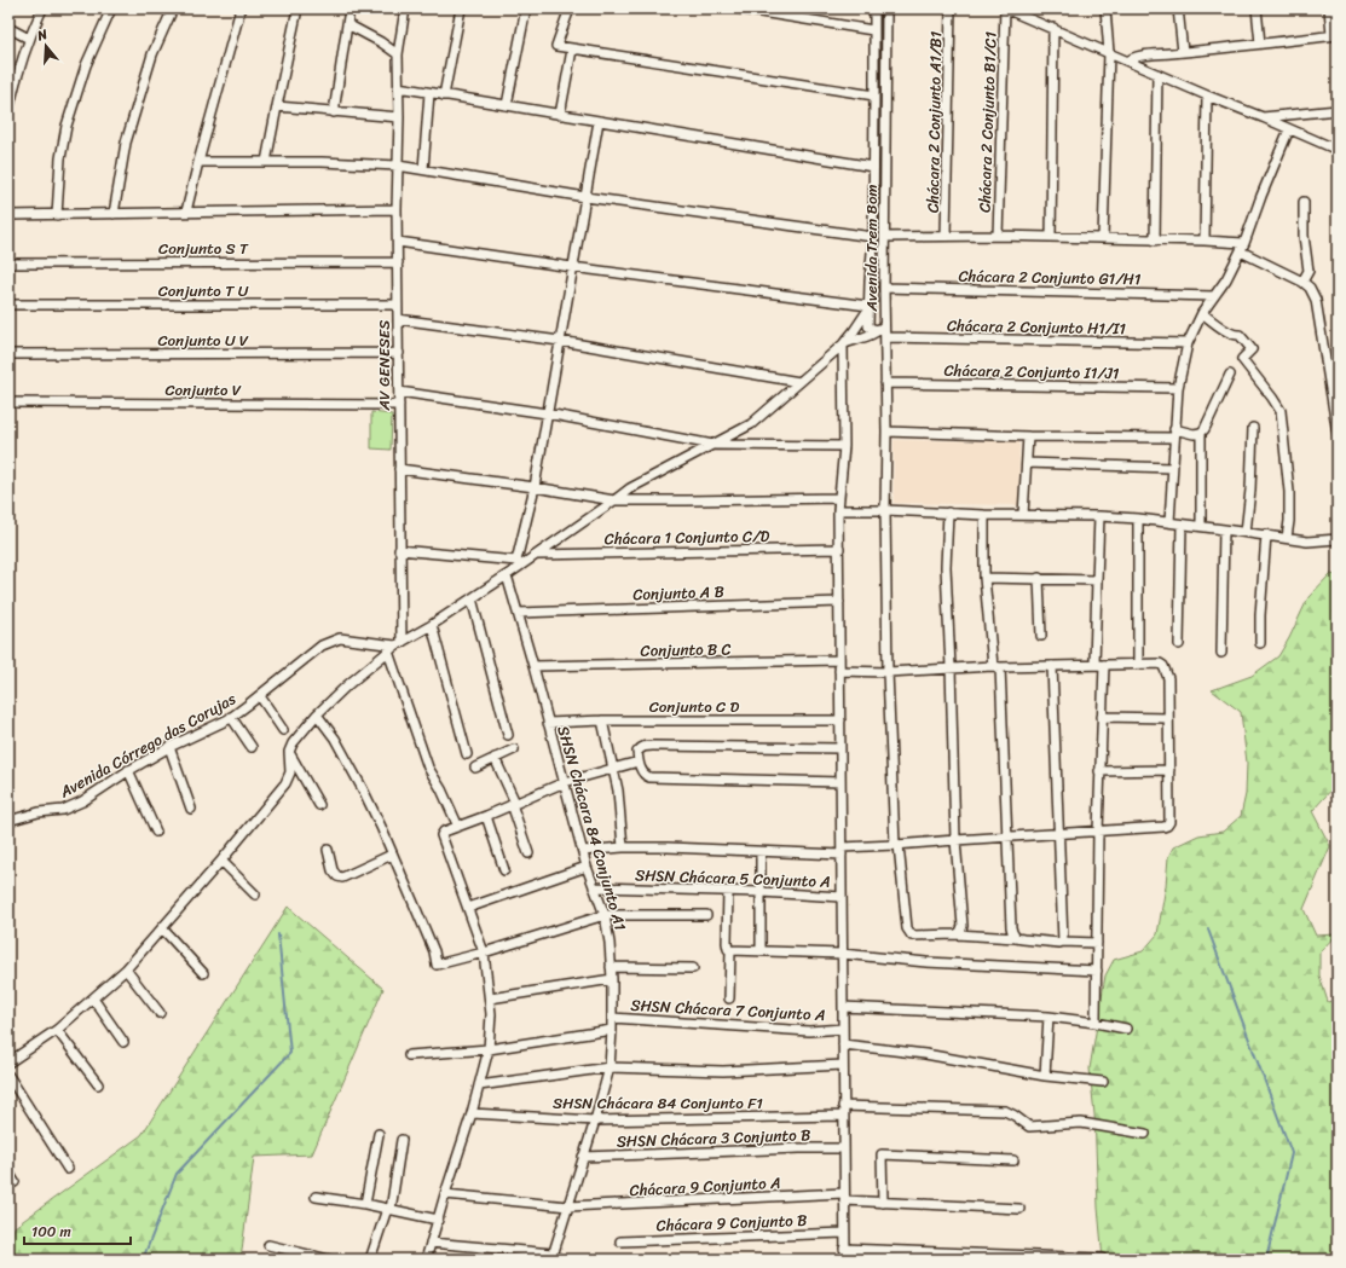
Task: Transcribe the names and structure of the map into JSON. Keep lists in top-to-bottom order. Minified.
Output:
{"streets":{"street":["Chácara 2 Conjunto A1/B1","Chácara 2 Conjunto B1/C1","Conjunto S T","Avenida Trem Bom","Chácara 2 Conjunto G1/H1","Conjunto T U","Chácara 2 Conjunto H1/I1","Conjunto U V","AV GENESES","Chácara 2 Conjunto I1/J1","Conjunto V","Chácara 1 Conjunto C/D","Conjunto A B","Conjunto B C","Conjunto C D","Avenida Córrego das Corujas","SHSN Chácara 84 Conjunto A1","SHSN Chácara 5 Conjunto A","SHSN Chácara 7 Conjunto A","SHSN Chácara 84 Conjunto F1","SHSN Chácara 3 Conjunto B","Chácara 9 Conjunto A","Chácara 9 Conjunto B"]},"crossings":[["Conjunto S T","AV GENESES"],["Avenida Trem Bom","Chácara 2 Conjunto G1/H1"],["Conjunto T U","AV GENESES"],["Conjunto U V","AV GENESES"],["AV GENESES","Conjunto V"],["AV GENESES","Avenida Córrego das Corujas"],["Conjunto A B","SHSN Chácara 84 Conjunto A1"],["Conjunto B C","SHSN Chácara 84 Conjunto A1"],["Conjunto C D","SHSN Chácara 84 Conjunto A1"],["SHSN Chácara 84 Conjunto A1","SHSN Chácara 5 Conjunto A"],["SHSN Chácara 84 Conjunto A1","SHSN Chácara 7 Conjunto A"],["SHSN Chácara 84 Conjunto A1","SHSN Chácara 84 Conjunto F1"],["SHSN Chácara 84 Conjunto A1","SHSN Chácara 3 Conjunto B"],["SHSN Chácara 84 Conjunto A1","Chácara 9 Conjunto A"]],"scale_bar":"100 m","north":"top"}
